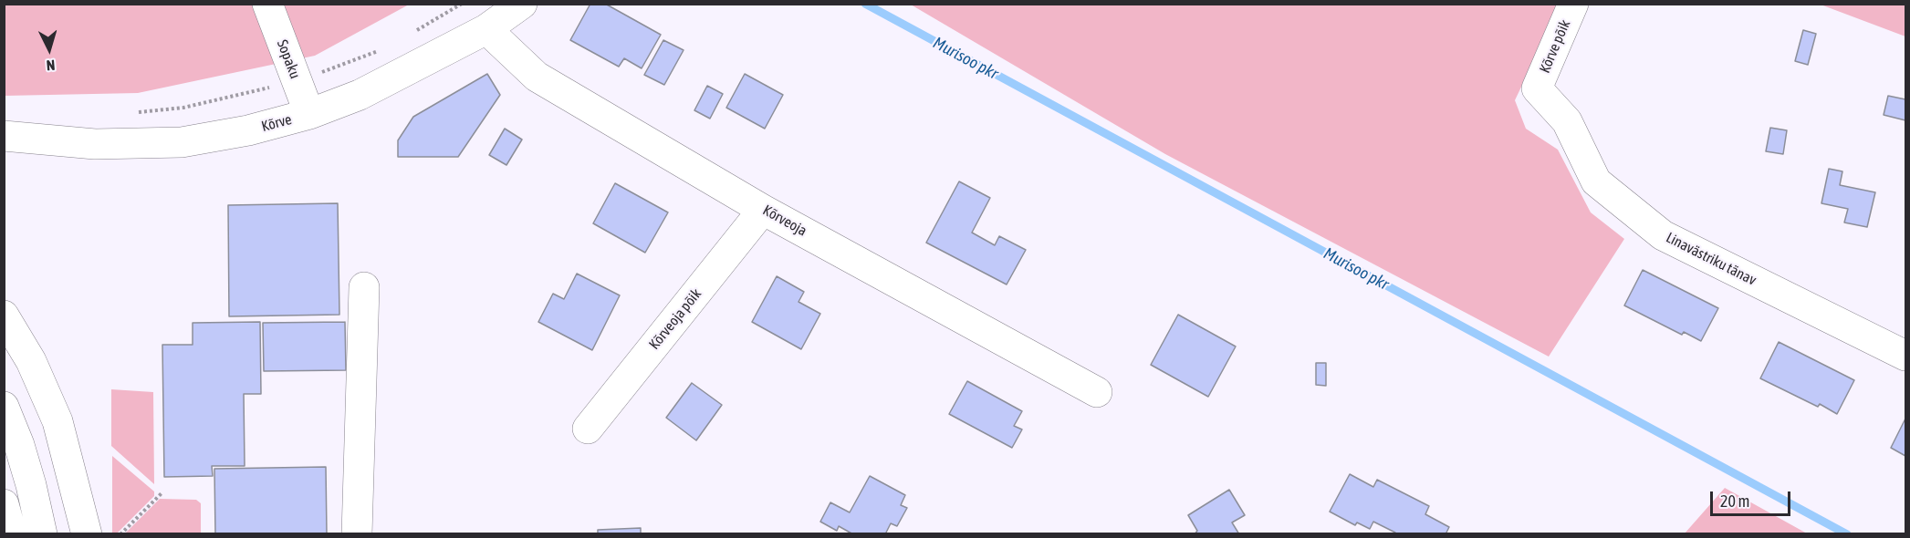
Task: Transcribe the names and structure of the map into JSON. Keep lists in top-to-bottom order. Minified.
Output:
{"streets":{"street":["Kõrve põik","Sopaku","Kõrve","Kõrveoja","Linavästriku tänav","Kõrveoja põik"]},"crossings":[["Kõrve põik","Linavästriku tänav"],["Sopaku","Kõrve"],["Kõrve","Kõrveoja"],["Kõrveoja","Kõrveoja põik"]],"water":["Murisoo pkr"],"scale_bar":"20 m","north":"bottom"}
